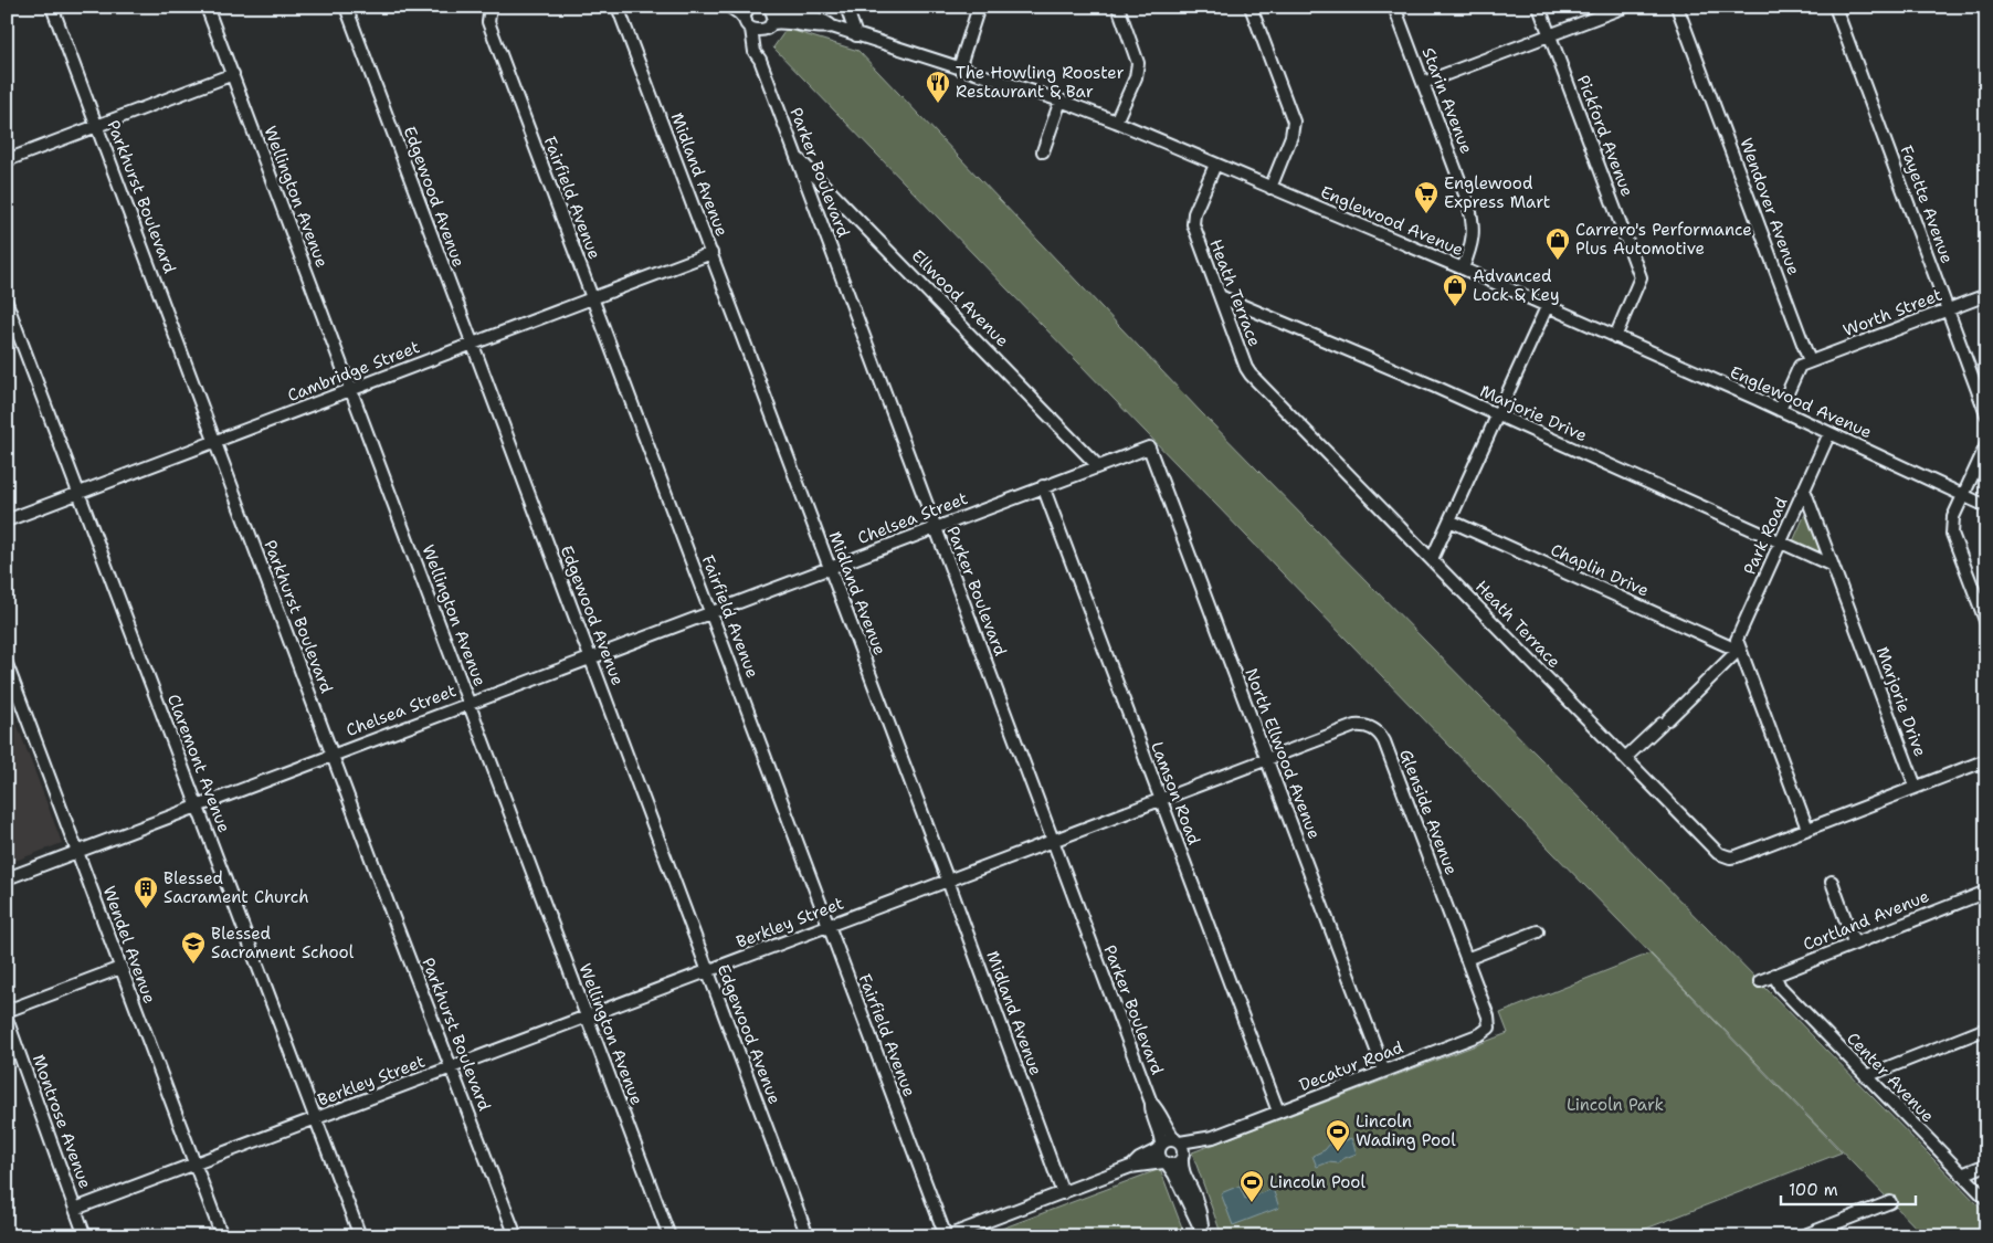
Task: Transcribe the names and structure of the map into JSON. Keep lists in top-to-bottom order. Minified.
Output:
{"streets":{"street":["Starin Avenue","Pickford Avenue","Parker Boulevard","Midland Avenue","Parkhurst Boulevard","Wellington Avenue","Edgewood Avenue","Fairfield Avenue","Fayette Avenue","Wendover Avenue","Englewood Avenue","Heath Terrace","Ellwood Avenue","Worth Street","Cambridge Street","Marjorie Drive","Chelsea Street","Park Road","Chaplin Drive","North Ellwood Avenue","Claremont Avenue","Lamson Road","Glenside Avenue","Cortland Avenue","Berkley Street","Wendel Avenue","Decatur Road","Center Avenue","Montrose Avenue"]},"crossings":[["Starin Avenue","Englewood Avenue"],["Pickford Avenue","Englewood Avenue"],["Parker Boulevard","Englewood Avenue"],["Parker Boulevard","Ellwood Avenue"],["Parker Boulevard","Chelsea Street"],["Parker Boulevard","Berkley Street"],["Parker Boulevard","Decatur Road"],["Midland Avenue","Cambridge Street"],["Midland Avenue","Chelsea Street"],["Midland Avenue","Berkley Street"],["Parkhurst Boulevard","Cambridge Street"],["Parkhurst Boulevard","Chelsea Street"],["Parkhurst Boulevard","Berkley Street"],["Wellington Avenue","Cambridge Street"],["Wellington Avenue","Chelsea Street"],["Wellington Avenue","Berkley Street"],["Edgewood Avenue","Cambridge Street"],["Edgewood Avenue","Chelsea Street"],["Edgewood Avenue","Berkley Street"],["Fairfield Avenue","Cambridge Street"],["Fairfield Avenue","Chelsea Street"],["Fairfield Avenue","Berkley Street"],["Fayette Avenue","Worth Street"],["Wendover Avenue","Worth Street"],["Englewood Avenue","Heath Terrace"],["Englewood Avenue","Park Road"],["Heath Terrace","Marjorie Drive"],["Ellwood Avenue","Chelsea Street"],["Cambridge Street","Claremont Avenue"],["Marjorie Drive","Park Road"],["Chelsea Street","North Ellwood Avenue"],["Chelsea Street","Claremont Avenue"],["Chelsea Street","Lamson Road"],["Chelsea Street","Wendel Avenue"],["Park Road","Chaplin Drive"],["North Ellwood Avenue","Glenside Avenue"],["North Ellwood Avenue","Berkley Street"],["North Ellwood Avenue","Decatur Road"],["Claremont Avenue","Berkley Street"],["Lamson Road","Berkley Street"],["Lamson Road","Decatur Road"],["Glenside Avenue","Berkley Street"],["Glenside Avenue","Decatur Road"],["Cortland Avenue","Center Avenue"],["Berkley Street","Wendel Avenue"],["Berkley Street","Montrose Avenue"]],"parks":["Lincoln Park"],"places":{"restaurant":["The Howling Rooster Restaurant & Bar"],"supermarket":["Englewood Express Mart"],"shop":["Carrero's Performance Plus Automotive","Advanced Lock & Key"],"building":["Blessed Sacrament Church"],"school or university":["Blessed Sacrament School"],"sports":["Lincoln Wading Pool","Lincoln Pool"]},"scale_bar":"100 m"}
